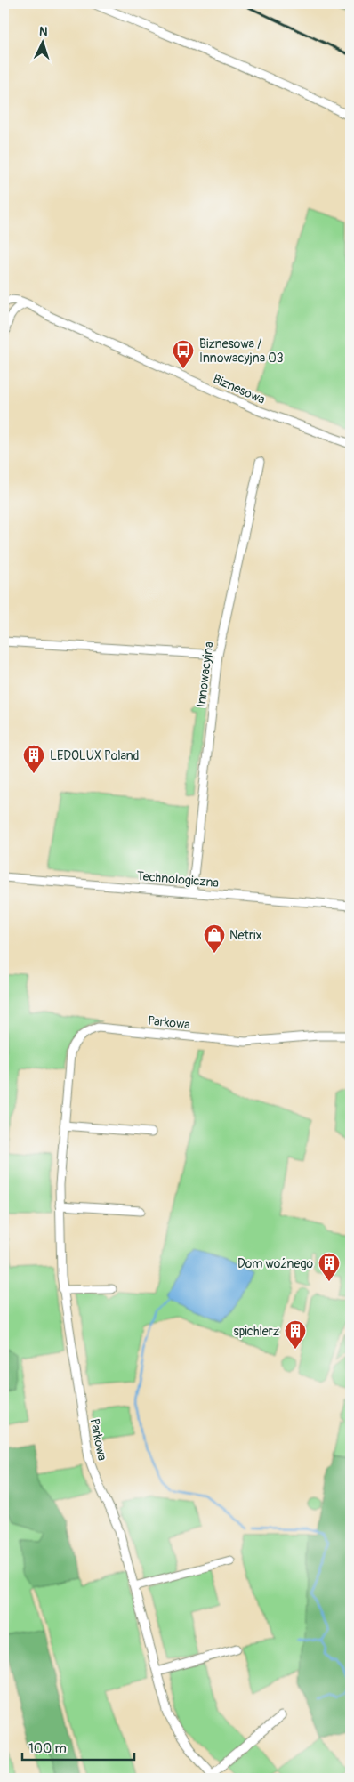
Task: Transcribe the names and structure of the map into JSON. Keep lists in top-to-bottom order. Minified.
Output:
{"streets":{"street":["Biznesowa","Innowacyjna","Technologiczna","Parkowa"]},"crossings":[["Innowacyjna","Technologiczna"]],"places":{"bus stop":["Biznesowa / Innowacyjna 03"],"building":["LEDOLUX Poland","Dom woźnego","spichlerz"],"shop":["Netrix"]},"scale_bar":"100 m","north":"top"}
